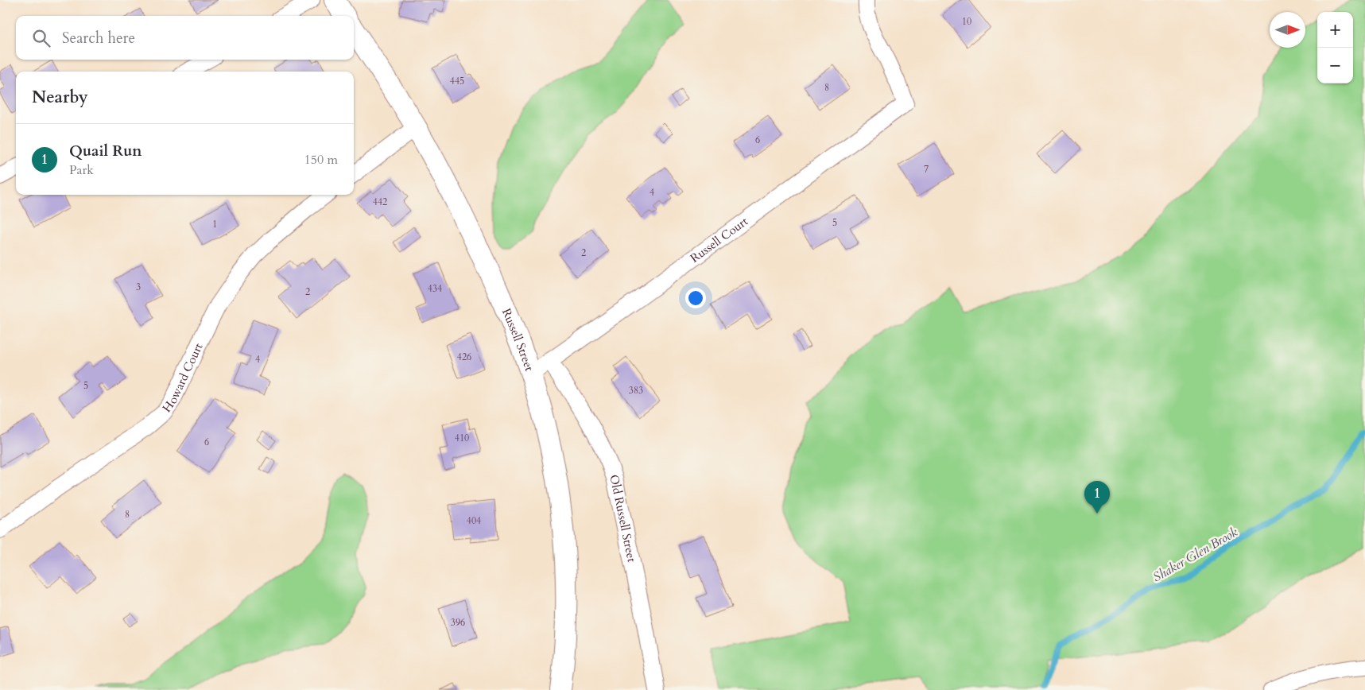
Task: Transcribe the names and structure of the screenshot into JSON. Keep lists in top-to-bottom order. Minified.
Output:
{"streets":{"street":["Russell Court","Russell Street","Howard Court","Old Russell Street"]},"crossings":[["Russell Court","Russell Street"],["Russell Court","Old Russell Street"]],"water":["Shaker Glen Brook"],"house_numbers":["10","445","8","6","7","4","442","5","1","2","3","434","2","426","4","5","383","410","6","8","404","396"],"north":"right","page":{"map_buttons":["+","−"],"search":"Search here","heading":"Nearby","list":[{"mark":"1","name":"Quail Run","note":"Park","value":"150 m"}],"pins":"1"}}
